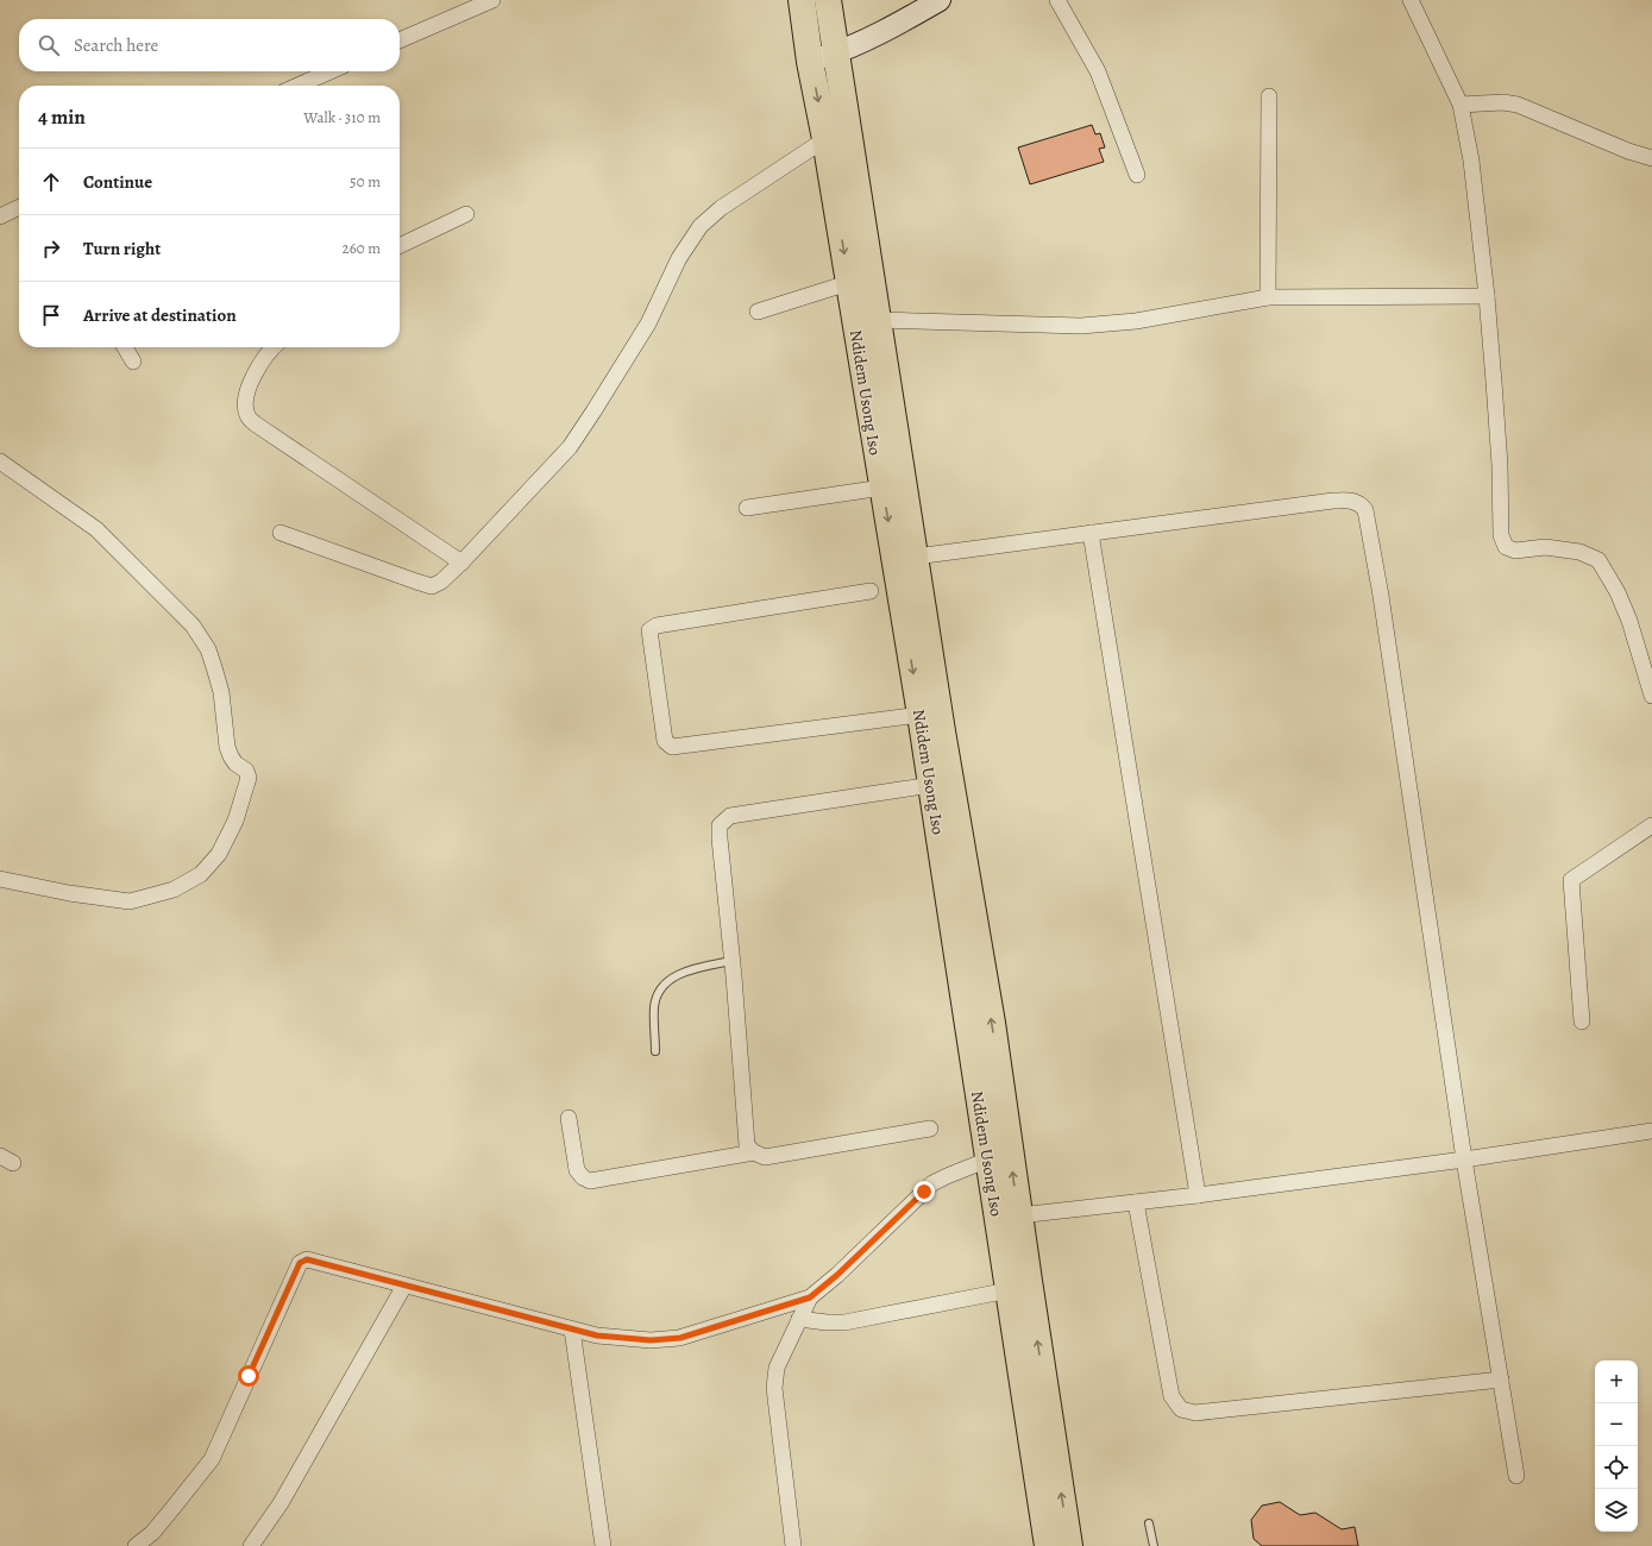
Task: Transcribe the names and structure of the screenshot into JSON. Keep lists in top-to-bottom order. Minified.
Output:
{"streets":{"highway":["Ndidem Usong Iso"]},"page":{"search":"Search here","heading":["4 min","Walk · 310 m"],"list":[["Continue","50 m"],["Turn right","260 m"],"Arrive at destination"],"map_buttons":["+","−"]}}
